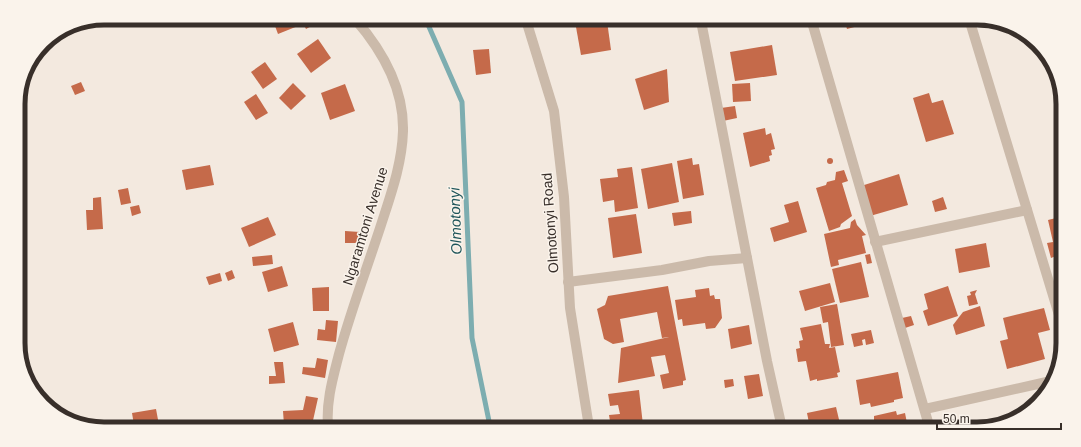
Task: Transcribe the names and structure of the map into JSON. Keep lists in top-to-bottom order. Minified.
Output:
{"streets":{"street":["Olmotonyi Road","Ngaramtoni Avenue"]},"water":["Olmotonyi"],"scale_bar":"50 m"}
